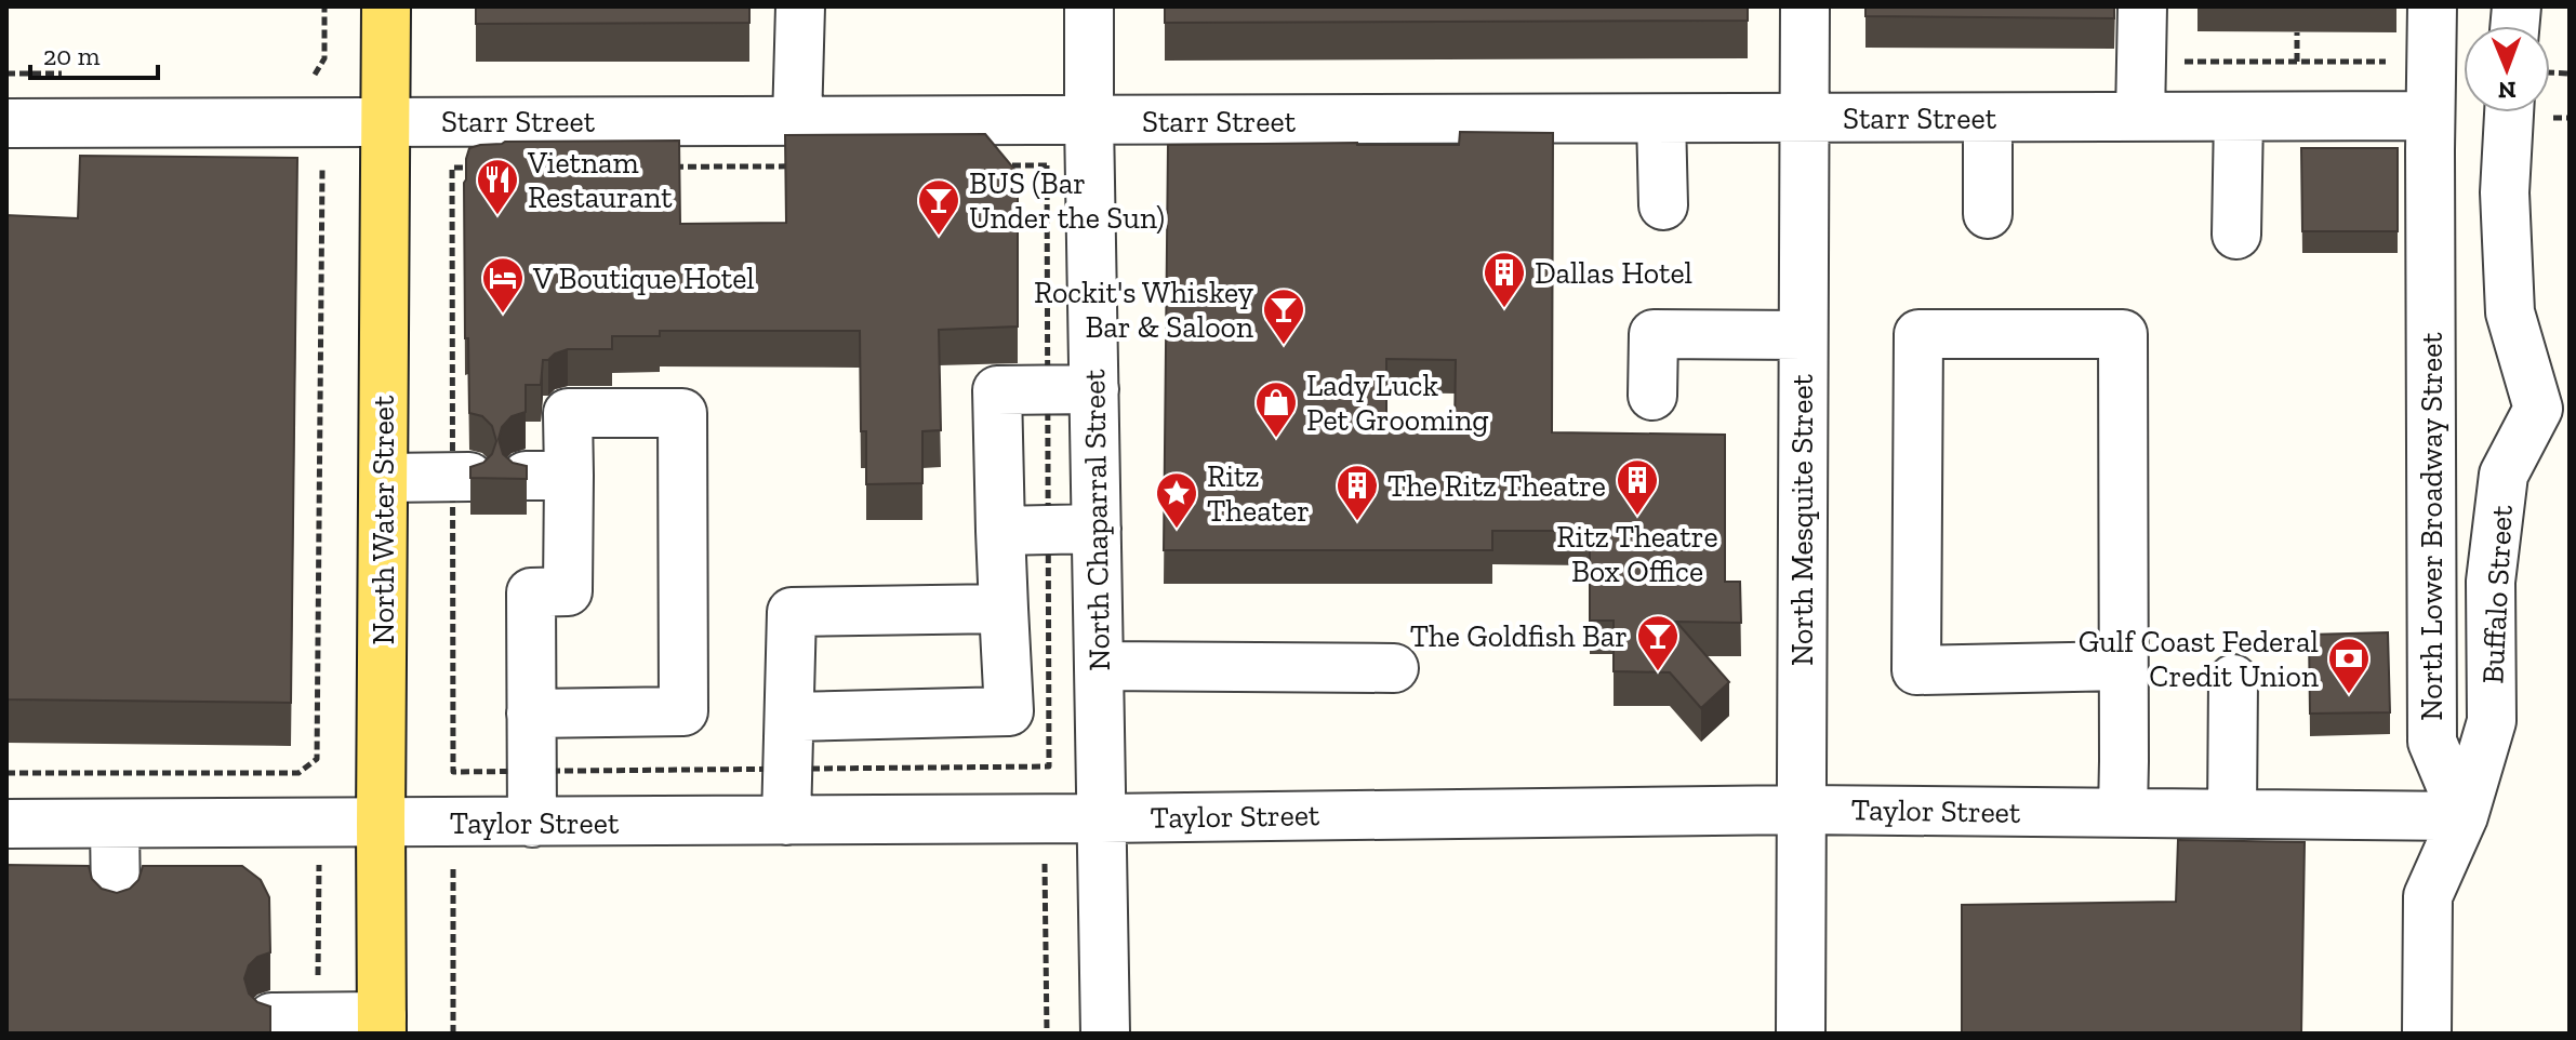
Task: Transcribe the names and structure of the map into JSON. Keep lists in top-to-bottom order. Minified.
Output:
{"streets":{"main road":["North Water Street"],"street":["Starr Street","North Chaparral Street","North Mesquite Street","North Lower Broadway Street","Buffalo Street","Taylor Street"]},"crossings":[["Starr Street","North Water Street"],["Starr Street","North Chaparral Street"],["Starr Street","North Mesquite Street"],["Starr Street","North Lower Broadway Street"],["North Water Street","Taylor Street"],["North Chaparral Street","Taylor Street"],["North Mesquite Street","Taylor Street"],["North Lower Broadway Street","Buffalo Street"],["North Lower Broadway Street","Taylor Street"],["Buffalo Street","Taylor Street"]],"places":{"restaurant":["Vietnam Restaurant"],"bar":["BUS (Bar Under the Sun)","Rockit's Whiskey Bar & Saloon","The Goldfish Bar"],"building":["Dallas Hotel","Ritz Theatre Box Office","The Ritz Theatre"],"hotel":["V Boutique Hotel"],"shop":["Lady Luck Pet Grooming"],"place":["Ritz Theater"],"bank":["Gulf Coast Federal Credit Union"]},"scale_bar":"20 m","north":"bottom"}
